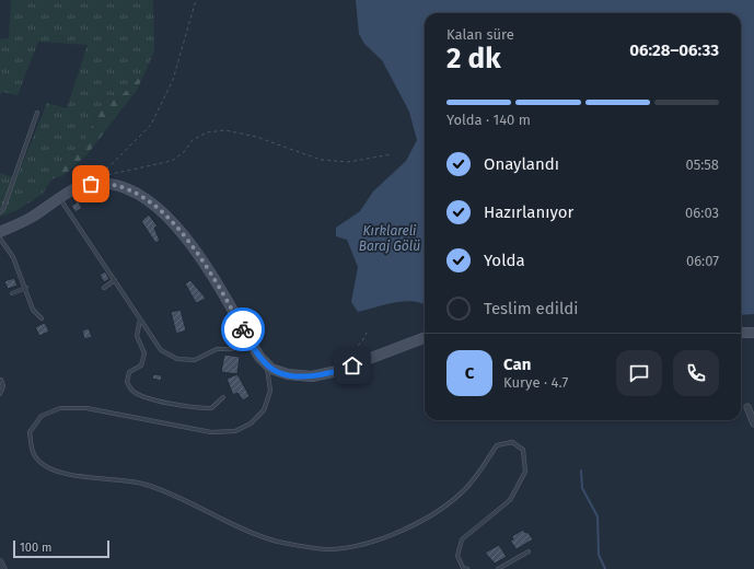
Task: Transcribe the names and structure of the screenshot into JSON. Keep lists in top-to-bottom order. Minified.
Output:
{"water":["Kırklareli Baraj Gölü"],"scale_bar":"100 m","page":{"heading":["2 dk","Kalan süre","06:28–06:33"],"panel":["Can","Kurye · 4.7"],"bar":"Yolda · 140 m","list":[["Onaylandı","05:58"],["Hazırlanıyor","06:03"],["Yolda","06:07"],"Teslim edildi"],"round":"C","scale":"100 m"}}
